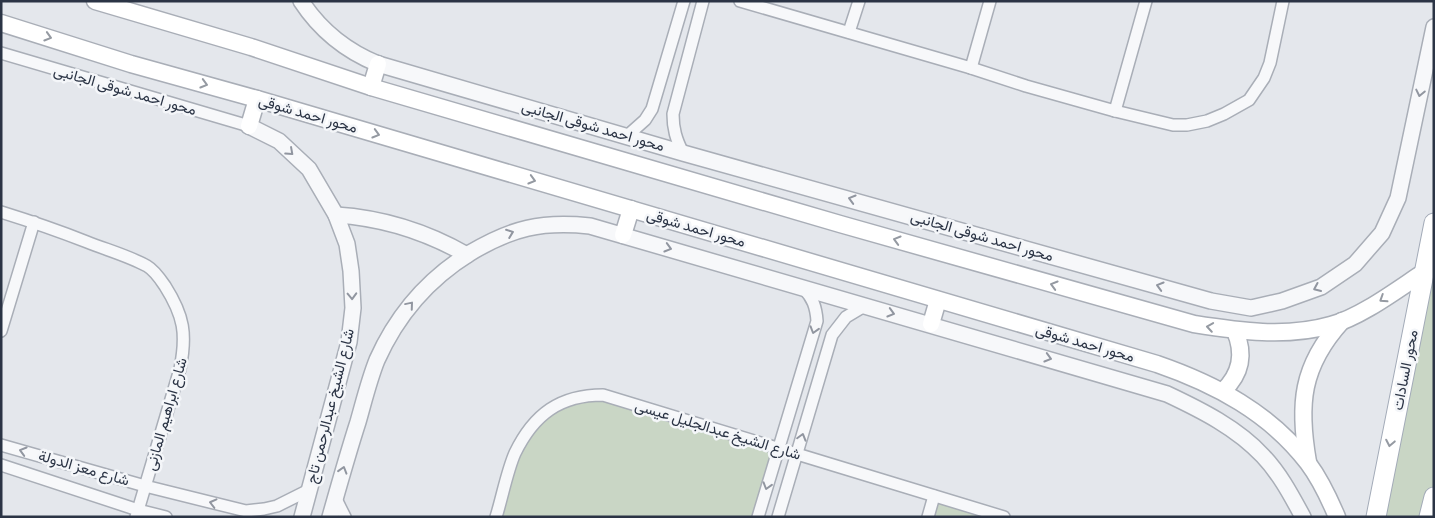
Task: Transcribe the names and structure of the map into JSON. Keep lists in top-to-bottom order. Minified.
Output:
{"streets":{"main road":["محور احمد شوقى","محور السادات"],"street":["محور احمد شوقى الجانبى","شارع الشيخ عبدالرحمن تاج","شارع ابراهيم المازنى","شارع الشيخ عبدالجليل عيسى","شارع معز الدولة"]},"crossings":[["محور احمد شوقى الجانبى","شارع الشيخ عبدالرحمن تاج"],["شارع الشيخ عبدالرحمن تاج","شارع معز الدولة"],["شارع ابراهيم المازنى","شارع معز الدولة"]]}
